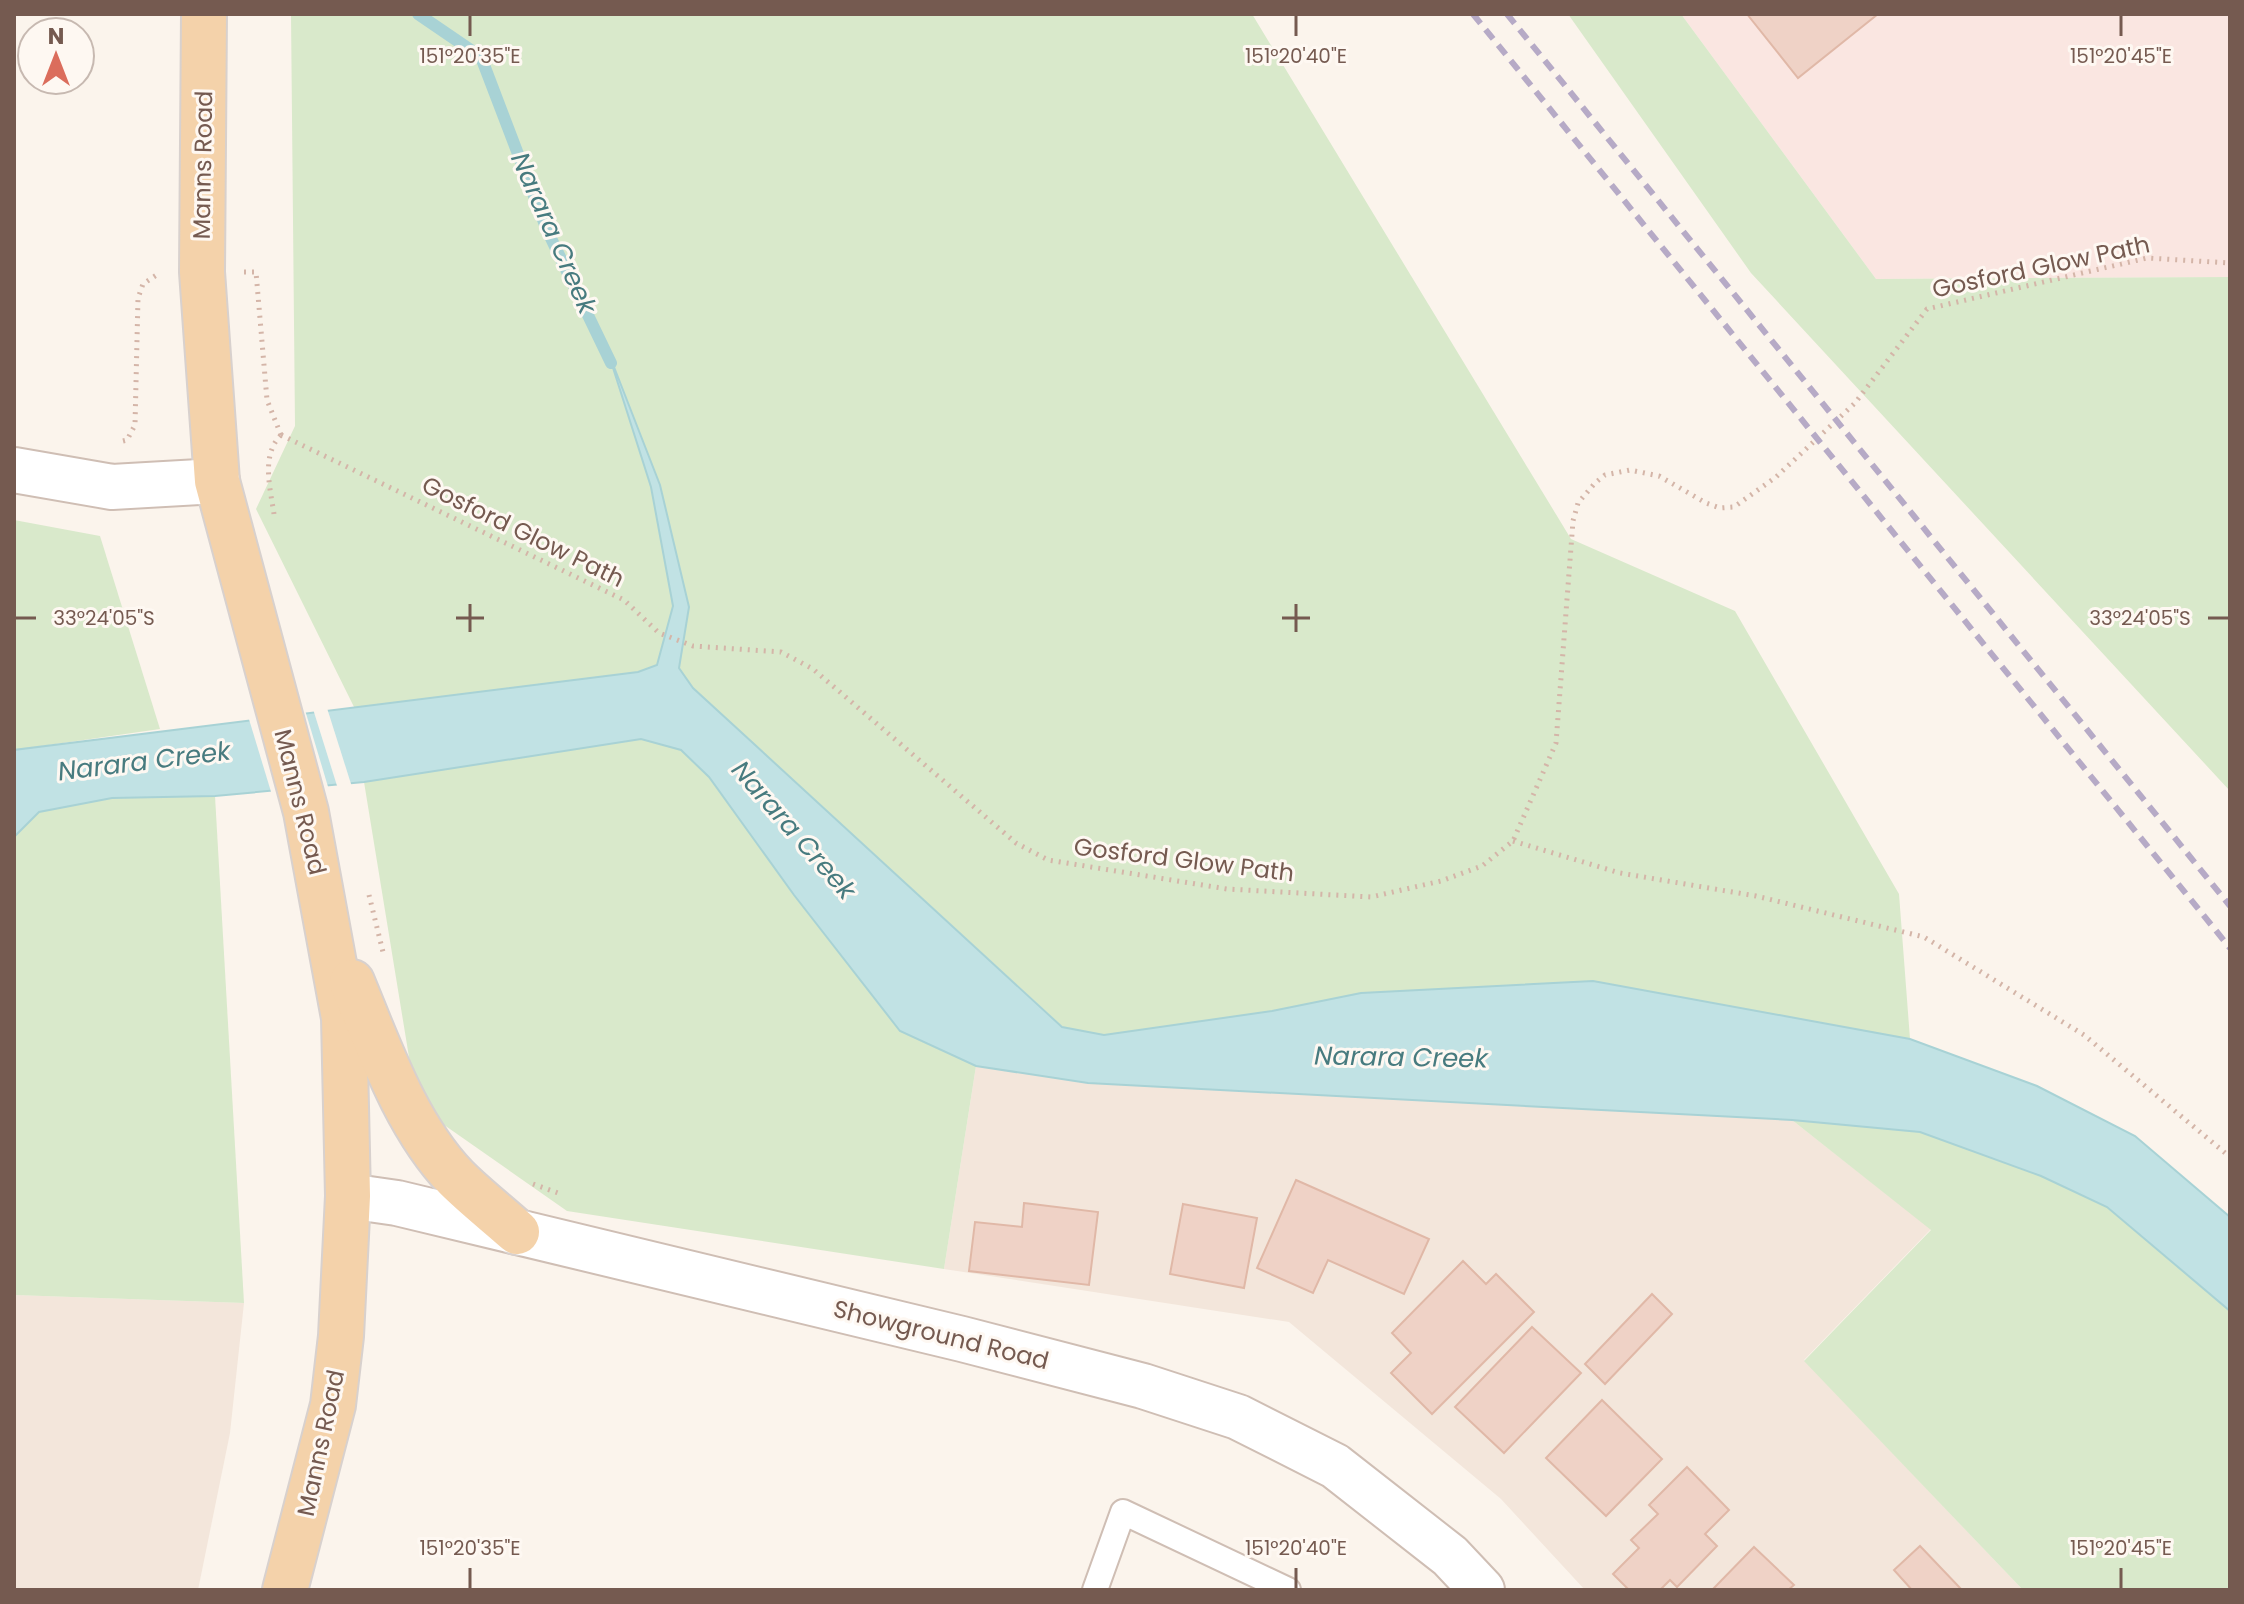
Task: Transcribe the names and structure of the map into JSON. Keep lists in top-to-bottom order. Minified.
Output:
{"streets":{"main road":["Manns Road"],"street":["Showground Road"],"path":["Gosford Glow Path"]},"crossings":[["Manns Road","Gosford Glow Path"],["Manns Road","Showground Road"]],"water":["Narara Creek"],"north":"top","coordinates":["151°20'35\"E","151°20'40\"E","151°20'45\"E","33°24'05\"S"]}
